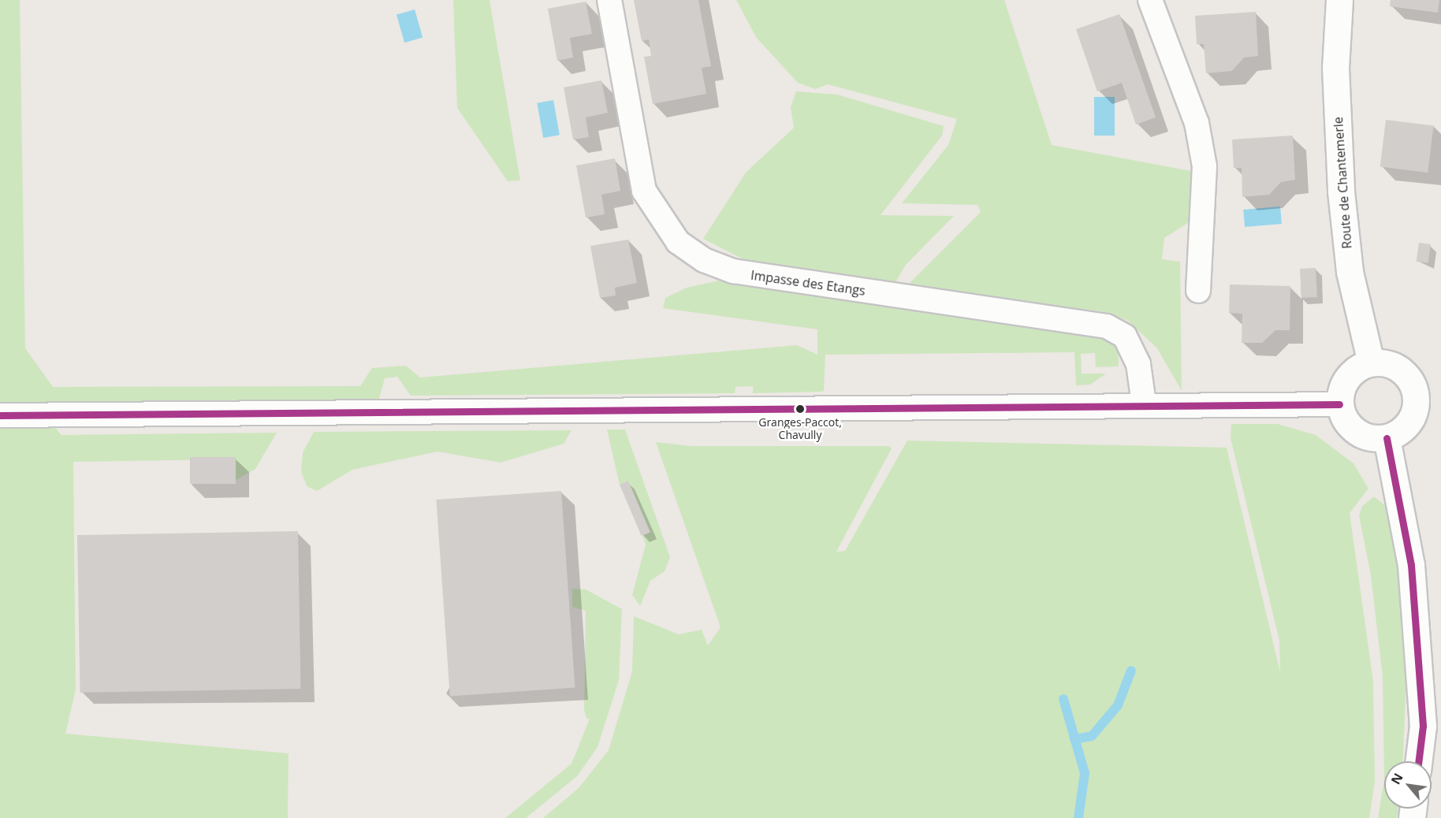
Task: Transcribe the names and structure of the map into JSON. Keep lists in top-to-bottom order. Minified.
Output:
{"streets":{"street":["Route de Chantemerle","Impasse des Etangs"]},"places":["Granges-Paccot, Chavully"],"north":"top left"}
